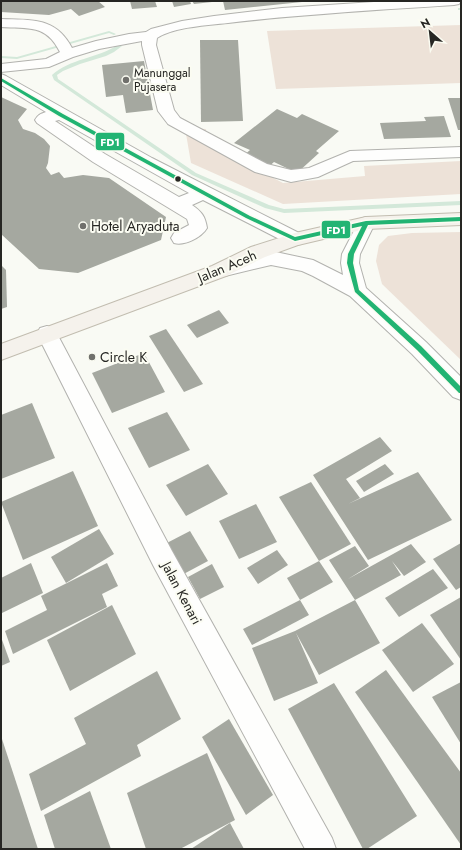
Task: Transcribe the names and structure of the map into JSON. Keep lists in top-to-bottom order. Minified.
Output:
{"streets":{"main road":["Jalan Aceh"],"street":["Jalan Kenari"]},"crossings":[["Jalan Aceh","Jalan Kenari"]],"places":["Manunggal Pujasera","Hotel Aryaduta","Circle K"],"lines":["transit line FD1"],"north":"top left"}
